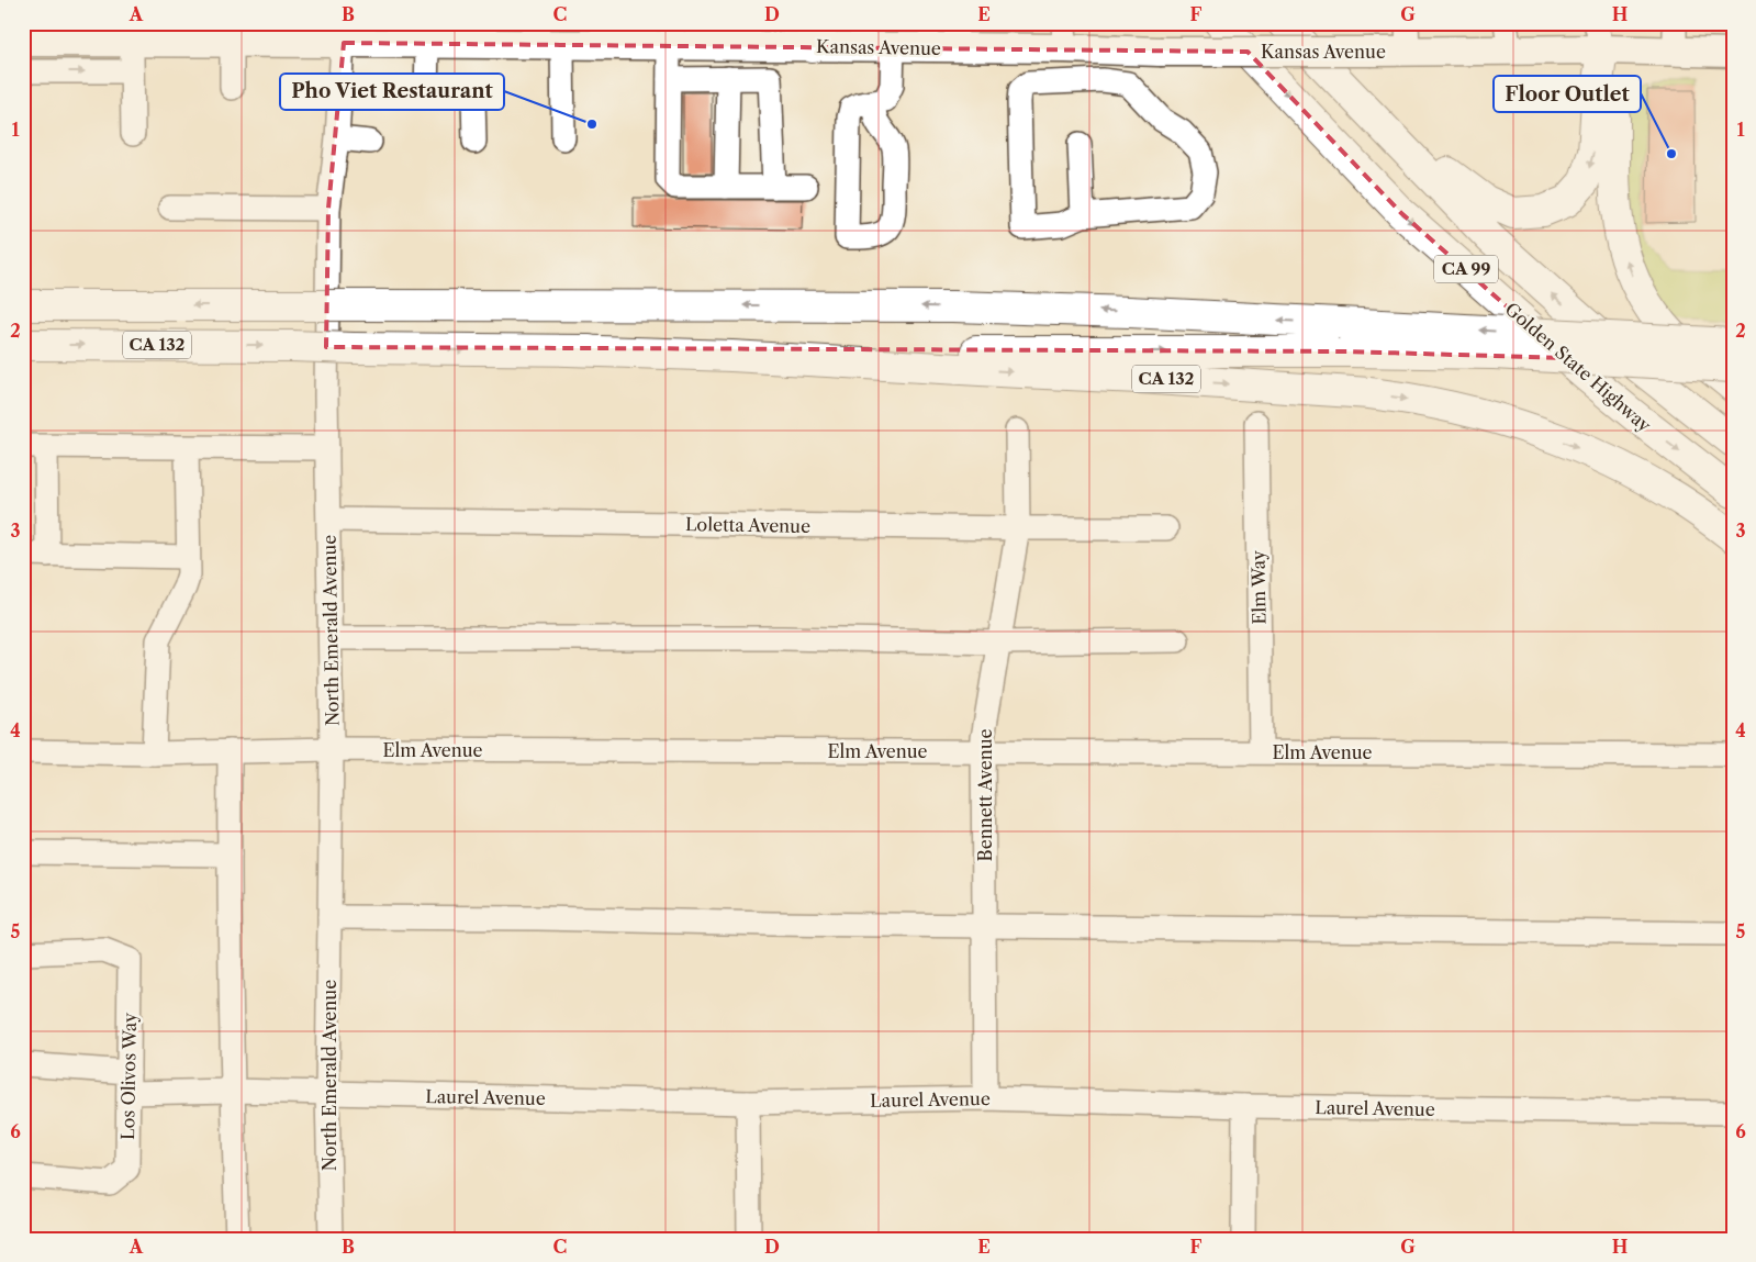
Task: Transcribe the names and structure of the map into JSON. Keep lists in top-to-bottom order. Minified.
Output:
{"streets":{"highway":["CA 99","CA 132","Golden State Highway"],"main road":["Kansas Avenue"],"street":["Loletta Avenue","Elm Way","North Emerald Avenue","Elm Avenue","Bennett Avenue","Los Olivos Way","Laurel Avenue"]},"crossings":[["Kansas Avenue","North Emerald Avenue"],["Loletta Avenue","North Emerald Avenue"],["Loletta Avenue","Bennett Avenue"],["Elm Way","Elm Avenue"],["North Emerald Avenue","Elm Avenue"],["North Emerald Avenue","Laurel Avenue"],["Elm Avenue","Bennett Avenue"],["Bennett Avenue","Laurel Avenue"],["Los Olivos Way","Laurel Avenue"]],"places":["Pho Viet Restaurant","Floor Outlet"],"grid":{"columns":["A","B","C","D","E","F","G","H"],"rows":["1","2","3","4","5","6"]}}
